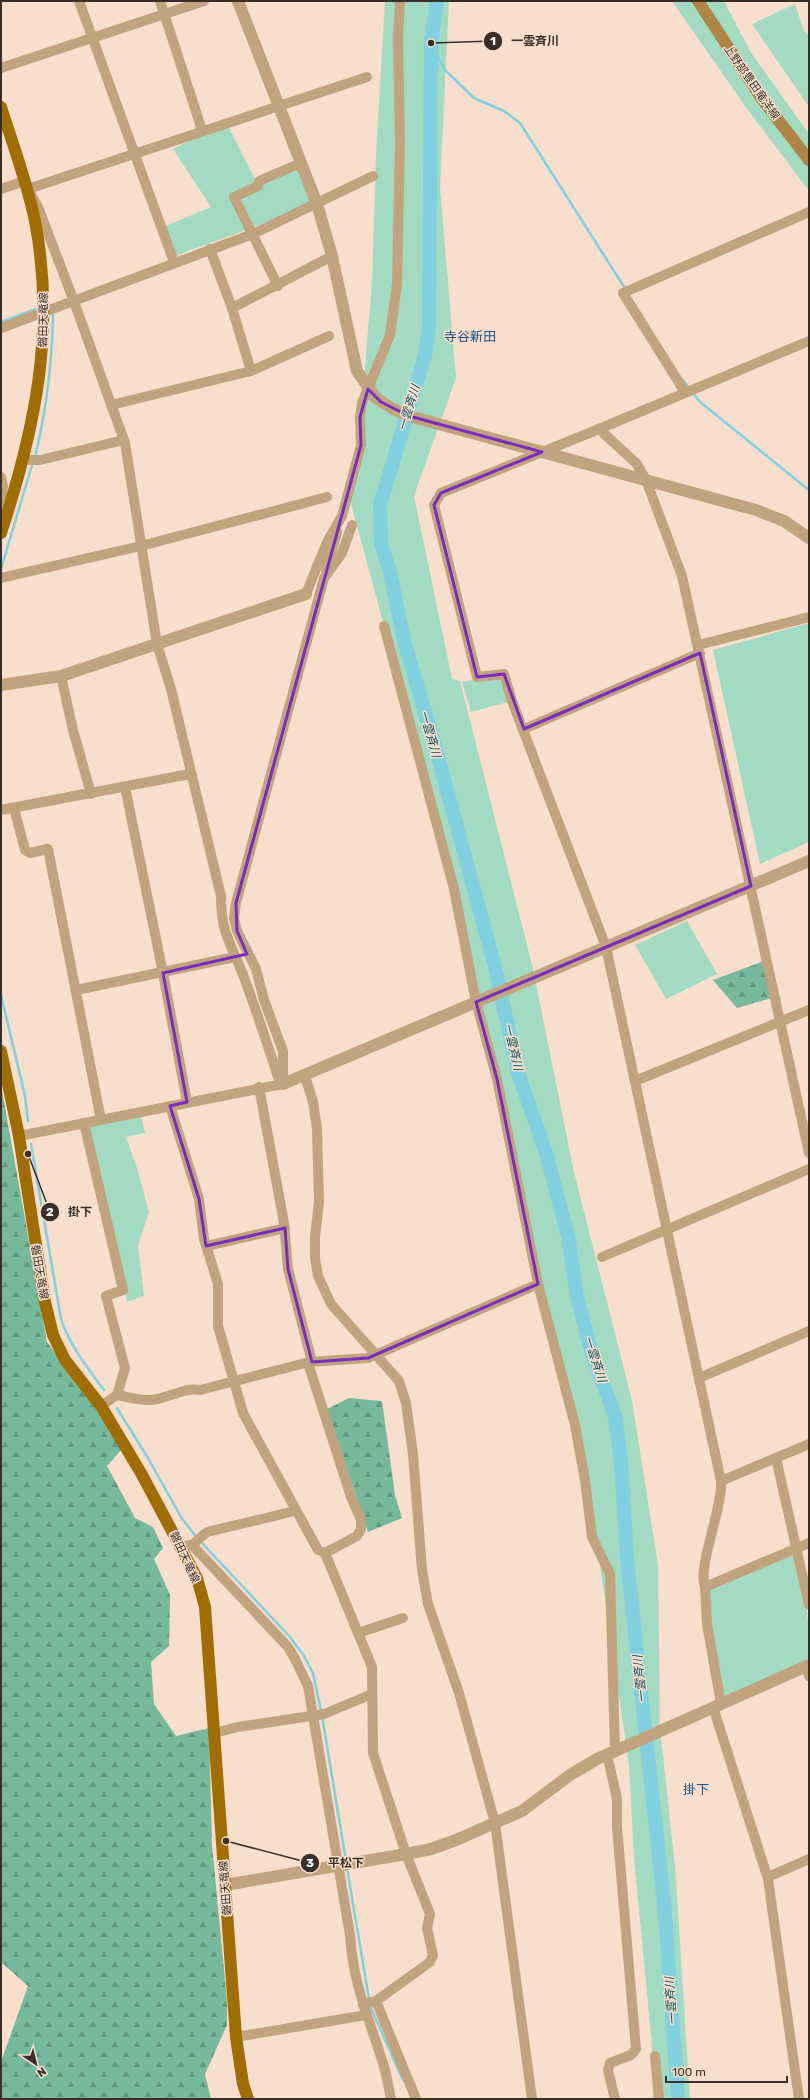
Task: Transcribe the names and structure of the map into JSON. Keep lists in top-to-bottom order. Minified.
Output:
{"streets":{"main road":["上野部豊田竜洋線","磐田天竜線"]},"districts":["寺谷新田","掛下"],"water":["一雲斉川"],"places":["一雲斉川","掛下","平松下"],"scale_bar":"100 m","north":"bottom right"}
